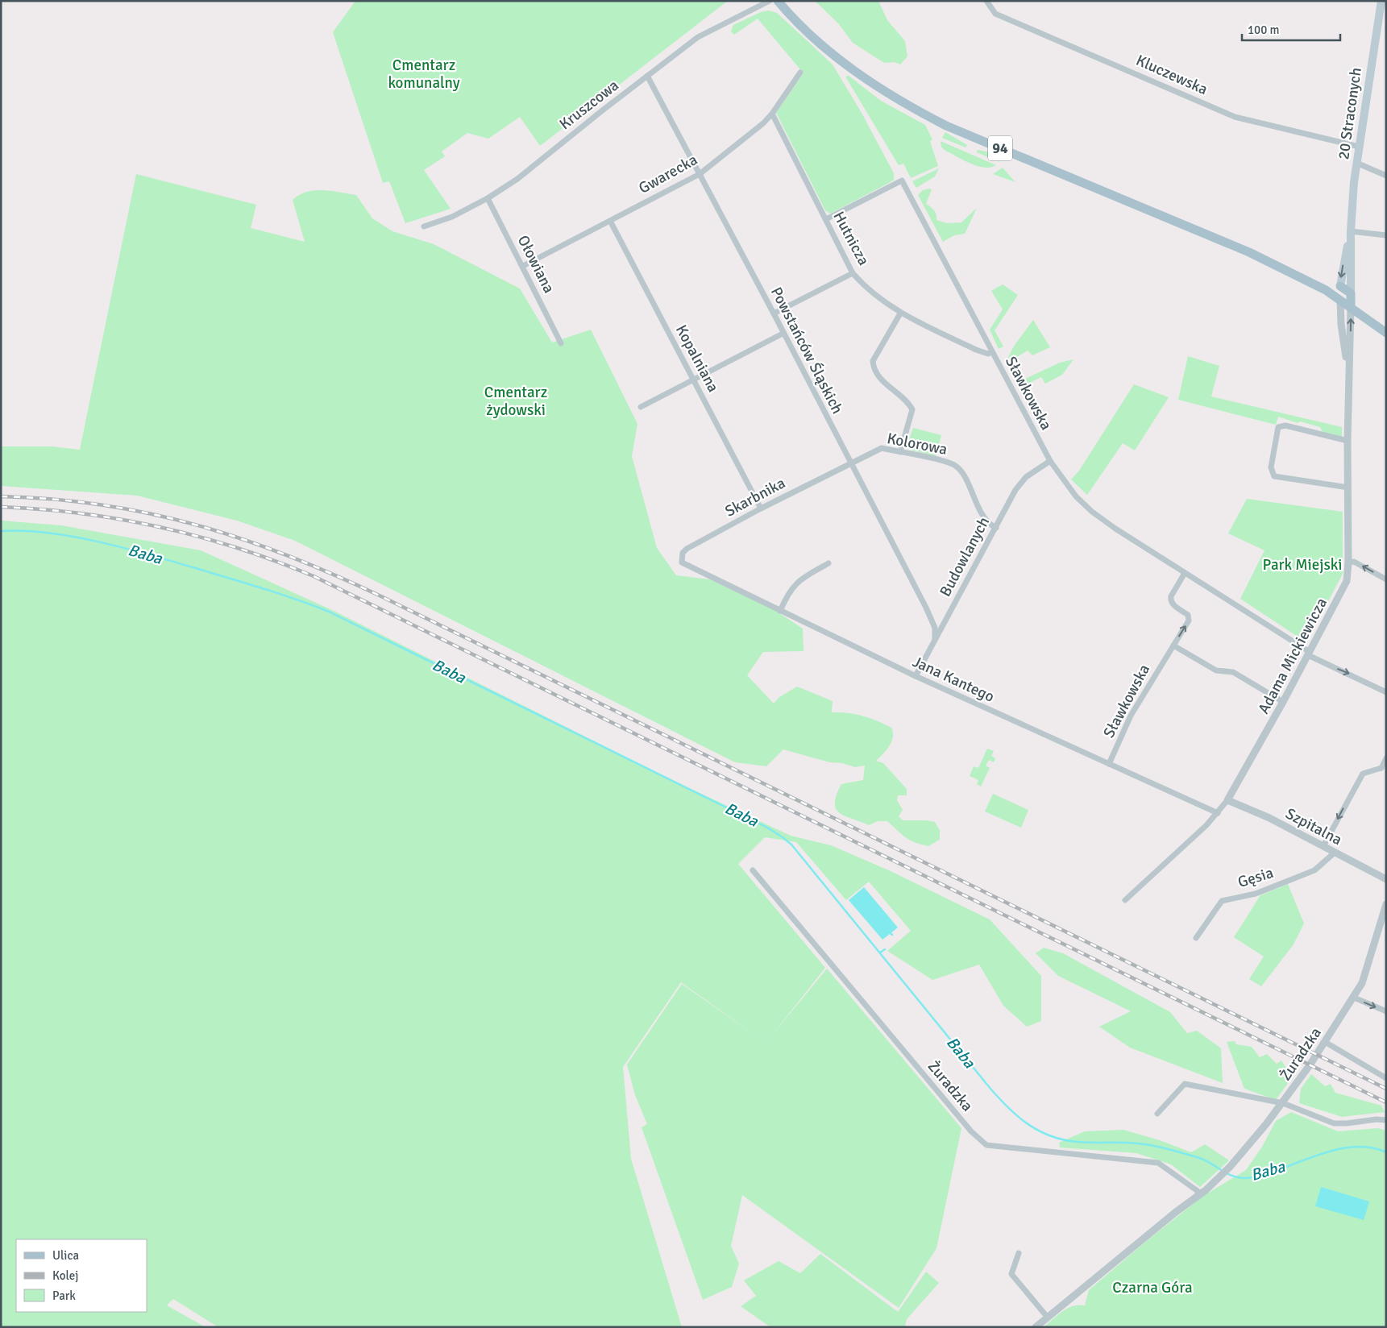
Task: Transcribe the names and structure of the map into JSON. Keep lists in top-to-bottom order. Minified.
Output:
{"streets":{"main road":["20 Straconych","94"],"street":["Kluczewska","Kruszcowa","Gwarecka","Hutnicza","Ołowiana","Powstańców Śląskich","Kopalniana","Sławkowska","Kolorowa","Skarbnika","Budowlanych","Adama Mickiewicza","Jana Kantego","Szpitalna","Gęsia","Żuradzka"]},"crossings":[["Kluczewska","20 Straconych"],["Kruszcowa","Ołowiana"],["Kruszcowa","Powstańców Śląskich"],["20 Straconych","94"],["20 Straconych","Adama Mickiewicza"],["94","Adama Mickiewicza"],["Gwarecka","Hutnicza"],["Gwarecka","Ołowiana"],["Gwarecka","Powstańców Śląskich"],["Gwarecka","Kopalniana"],["Hutnicza","Sławkowska"],["Powstańców Śląskich","Kolorowa"],["Powstańców Śląskich","Skarbnika"],["Powstańców Śląskich","Budowlanych"],["Kopalniana","Skarbnika"],["Sławkowska","Budowlanych"],["Sławkowska","Adama Mickiewicza"],["Sławkowska","Jana Kantego"],["Kolorowa","Skarbnika"],["Kolorowa","Budowlanych"],["Skarbnika","Jana Kantego"],["Budowlanych","Jana Kantego"],["Adama Mickiewicza","Jana Kantego"],["Adama Mickiewicza","Szpitalna"],["Szpitalna","Gęsia"]],"water":["Baba"],"parks":["Cmentarz komunalny","Cmentarz żydowski","Park Miejski","Czarna Góra"],"legend":["Ulica","Kolej","Park"],"scale_bar":"100 m"}
